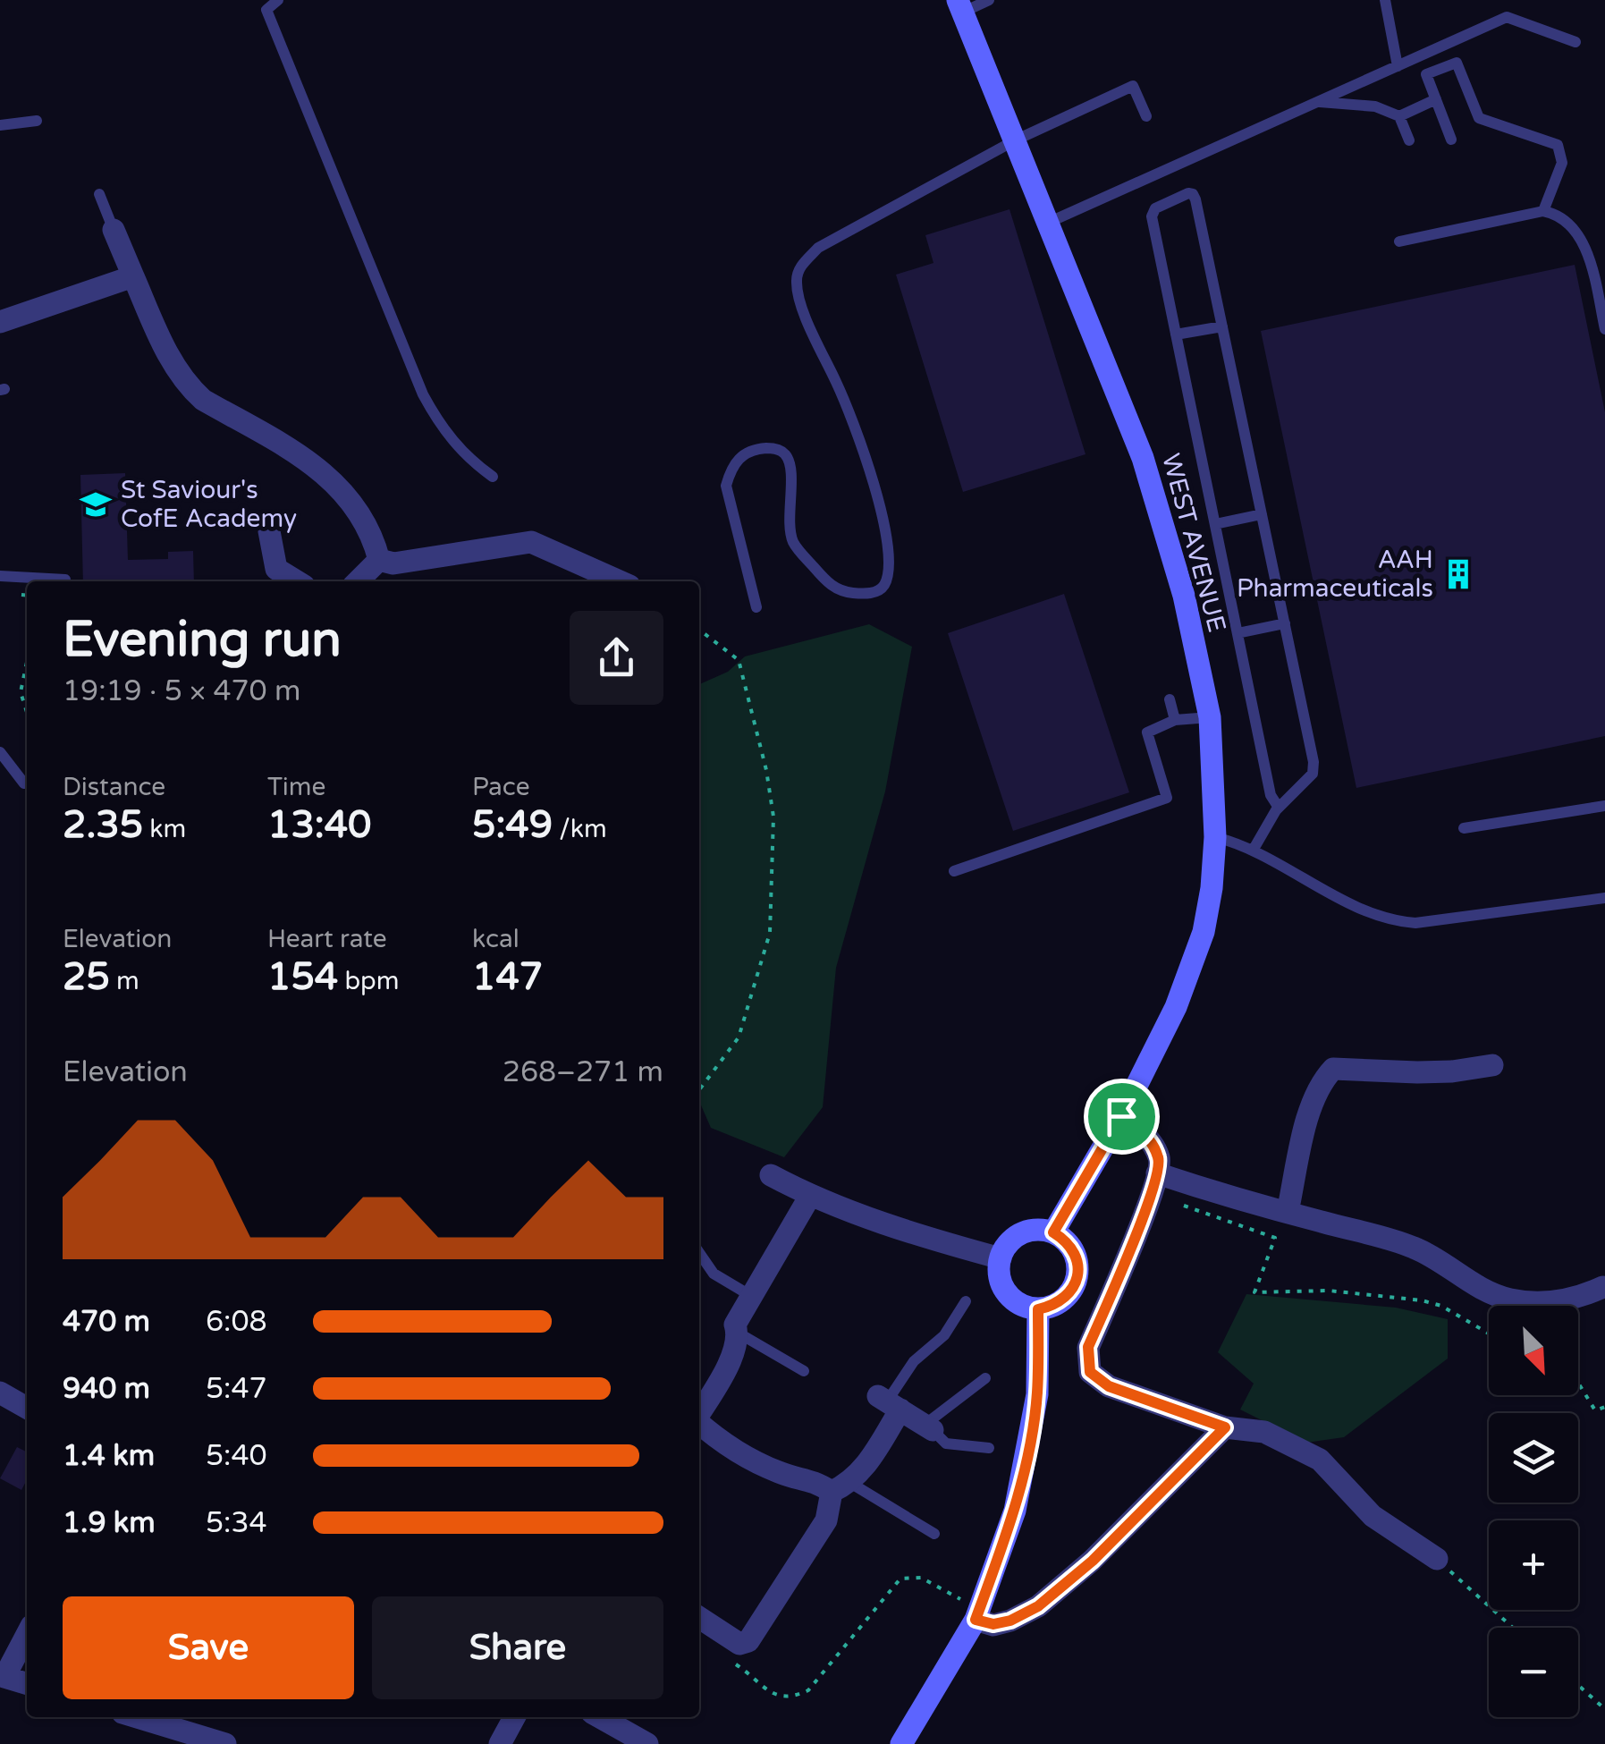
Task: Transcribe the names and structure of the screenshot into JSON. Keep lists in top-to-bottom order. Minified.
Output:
{"streets":{"street":["WEST AVENUE"]},"places":{"school or university":["St Saviour's CofE Academy"],"building":["AAH Pharmaceuticals"]},"north":"bottom right","page":{"heading":["Evening run","19:19 · 5 × 470 m"],"stats":[["Distance","2.35 km"],["Time","13:40"],["Pace","5:49 /km"],["Elevation","25 m"],["Heart rate","154 bpm"],["kcal","147"]],"chart":["Elevation","268–271 m"],"list":[{"name":"470 m","note":"6:08"},{"name":"940 m","note":"5:47"},{"name":"1.4 km","note":"5:40"},{"name":"1.9 km","note":"5:34"}],"map_buttons":["+","−"],"buttons":["Save","Share"]}}
